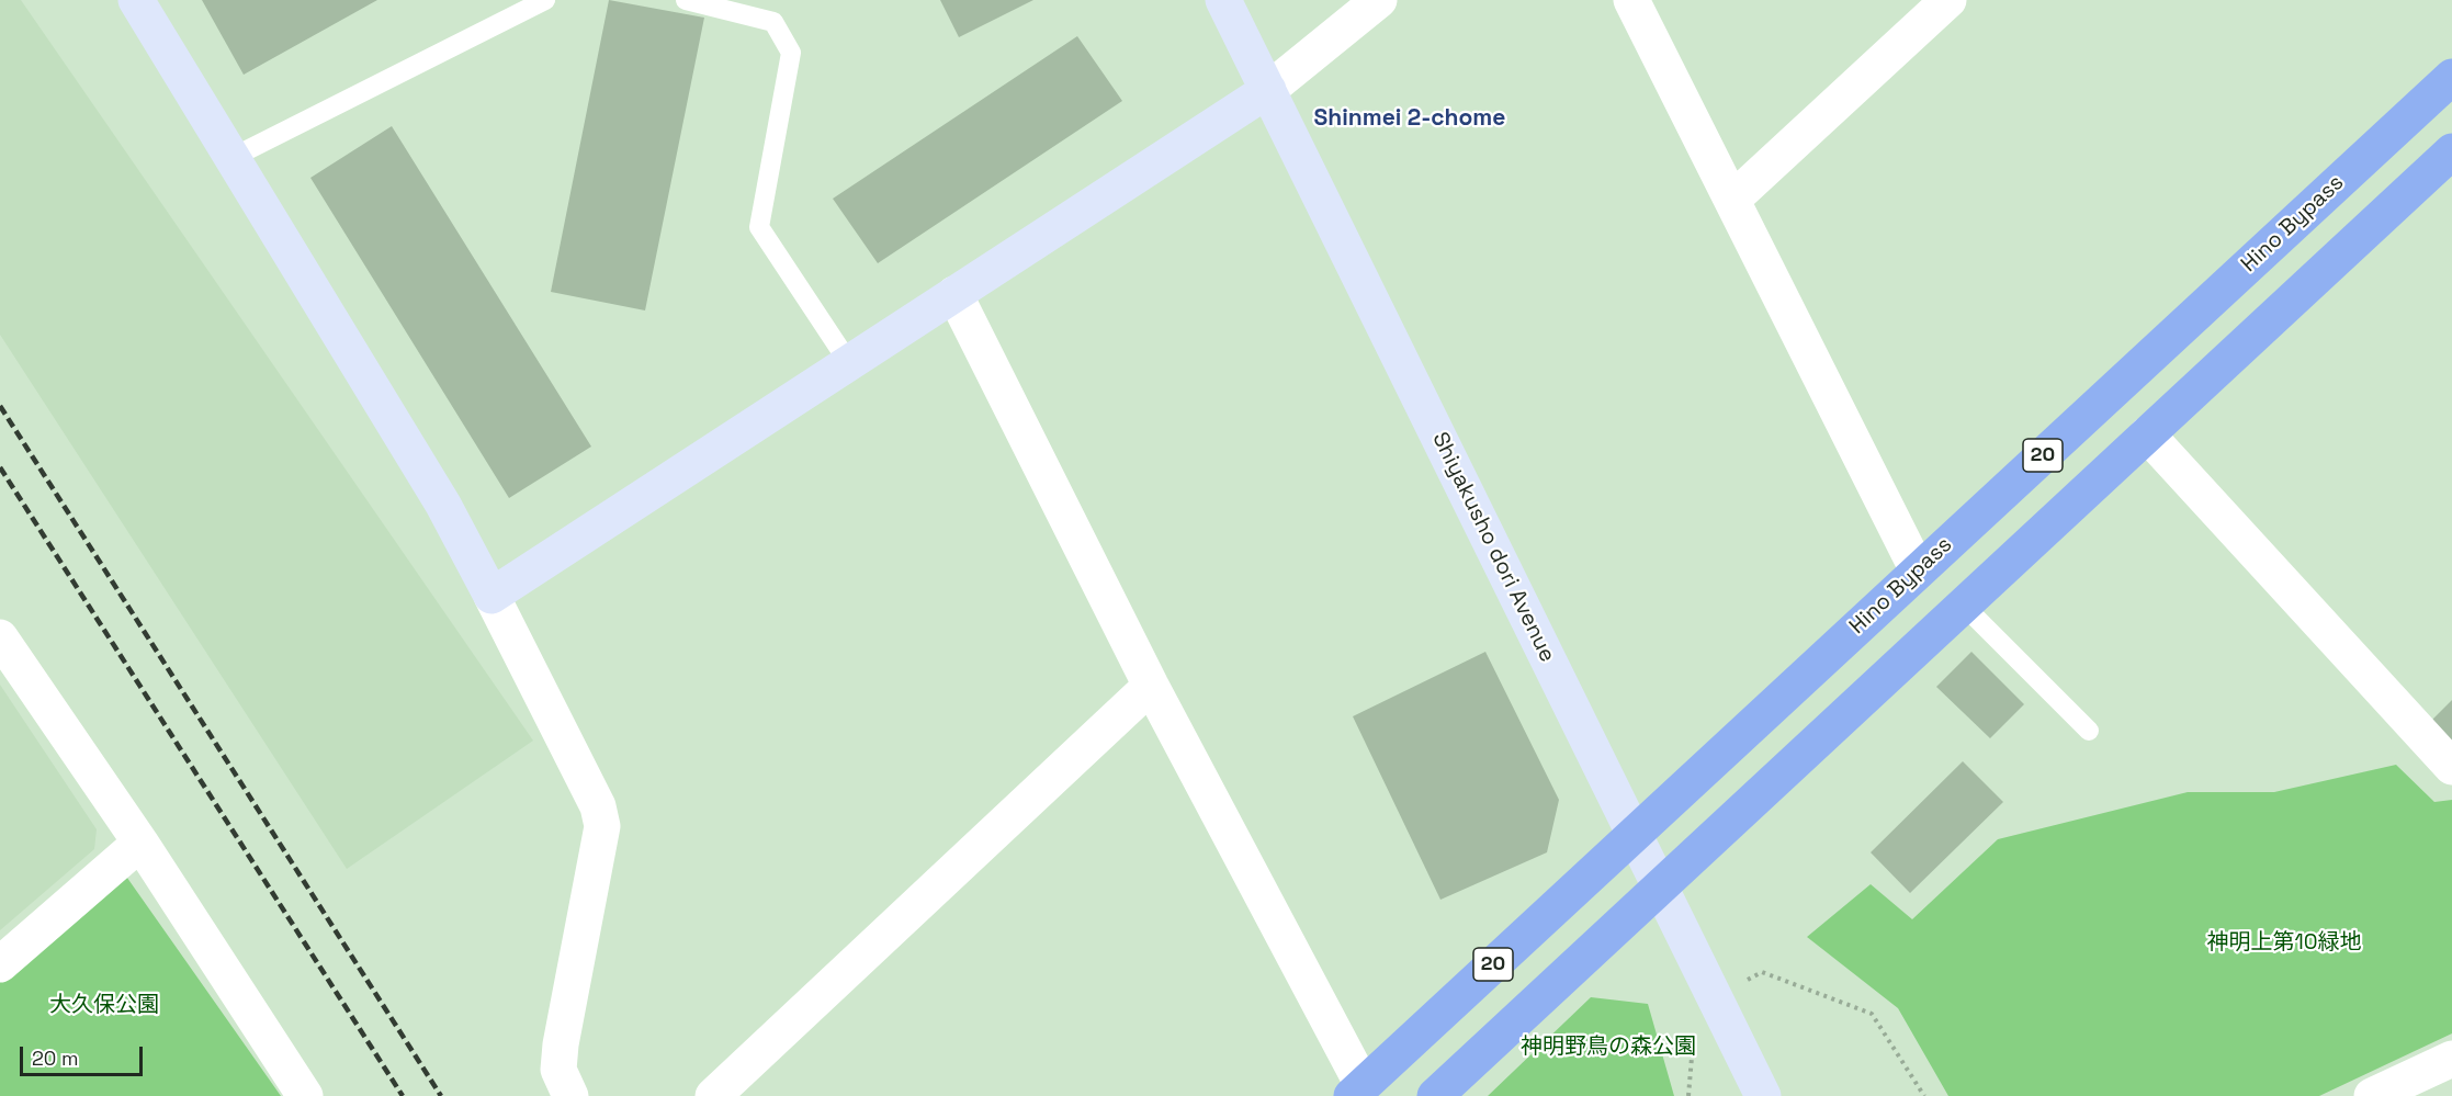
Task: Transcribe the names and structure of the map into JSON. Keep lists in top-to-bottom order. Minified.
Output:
{"streets":{"highway":["Hino Bypass","20"],"street":["Shiyakusho dori Avenue"]},"crossings":[["Hino Bypass","Shiyakusho dori Avenue"],["20","Shiyakusho dori Avenue"]],"districts":["Shinmei 2-chome"],"parks":["神明上第10緑地","大久保公園","神明野鳥の森公園"],"scale_bar":"20 m"}
